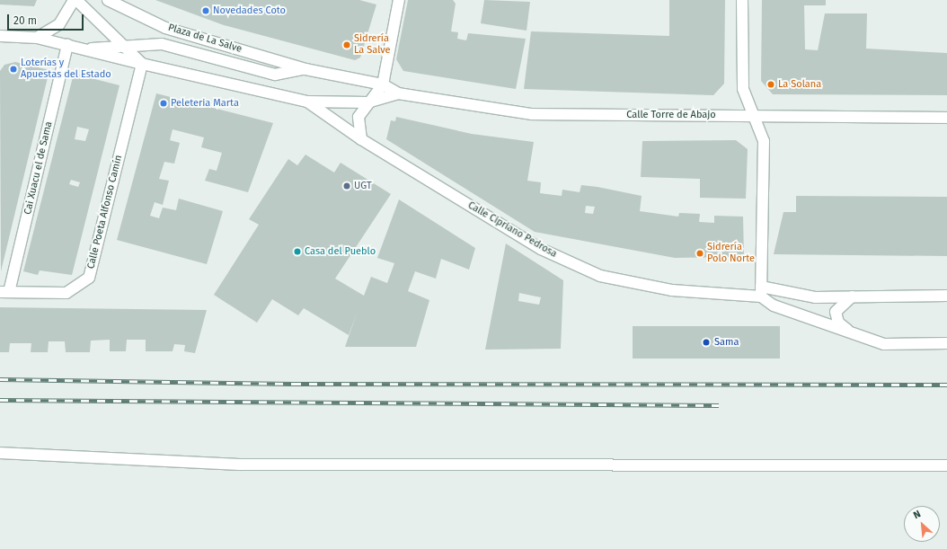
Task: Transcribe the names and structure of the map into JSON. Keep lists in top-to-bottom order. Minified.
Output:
{"streets":{"street":["Plaza de La Salve","Calle Torre de Abajo","Cai Xuacu el de Sama","Calle Poeta Alfonso Camín","Calle Cipriano Pedrosa"]},"crossings":[["Plaza de La Salve","Calle Torre de Abajo"],["Plaza de La Salve","Cai Xuacu el de Sama"],["Plaza de La Salve","Calle Poeta Alfonso Camín"],["Plaza de La Salve","Calle Cipriano Pedrosa"],["Cai Xuacu el de Sama","Calle Poeta Alfonso Camín"]],"places":["Novedades Coto","Sidrería La Salve","Loterías y Apuestas del Estado","La Solana","Peleteria Marta","UGT","Casa del Pueblo","Sidrería Polo Norte","Sama"],"scale_bar":"20 m","north":"top left"}
